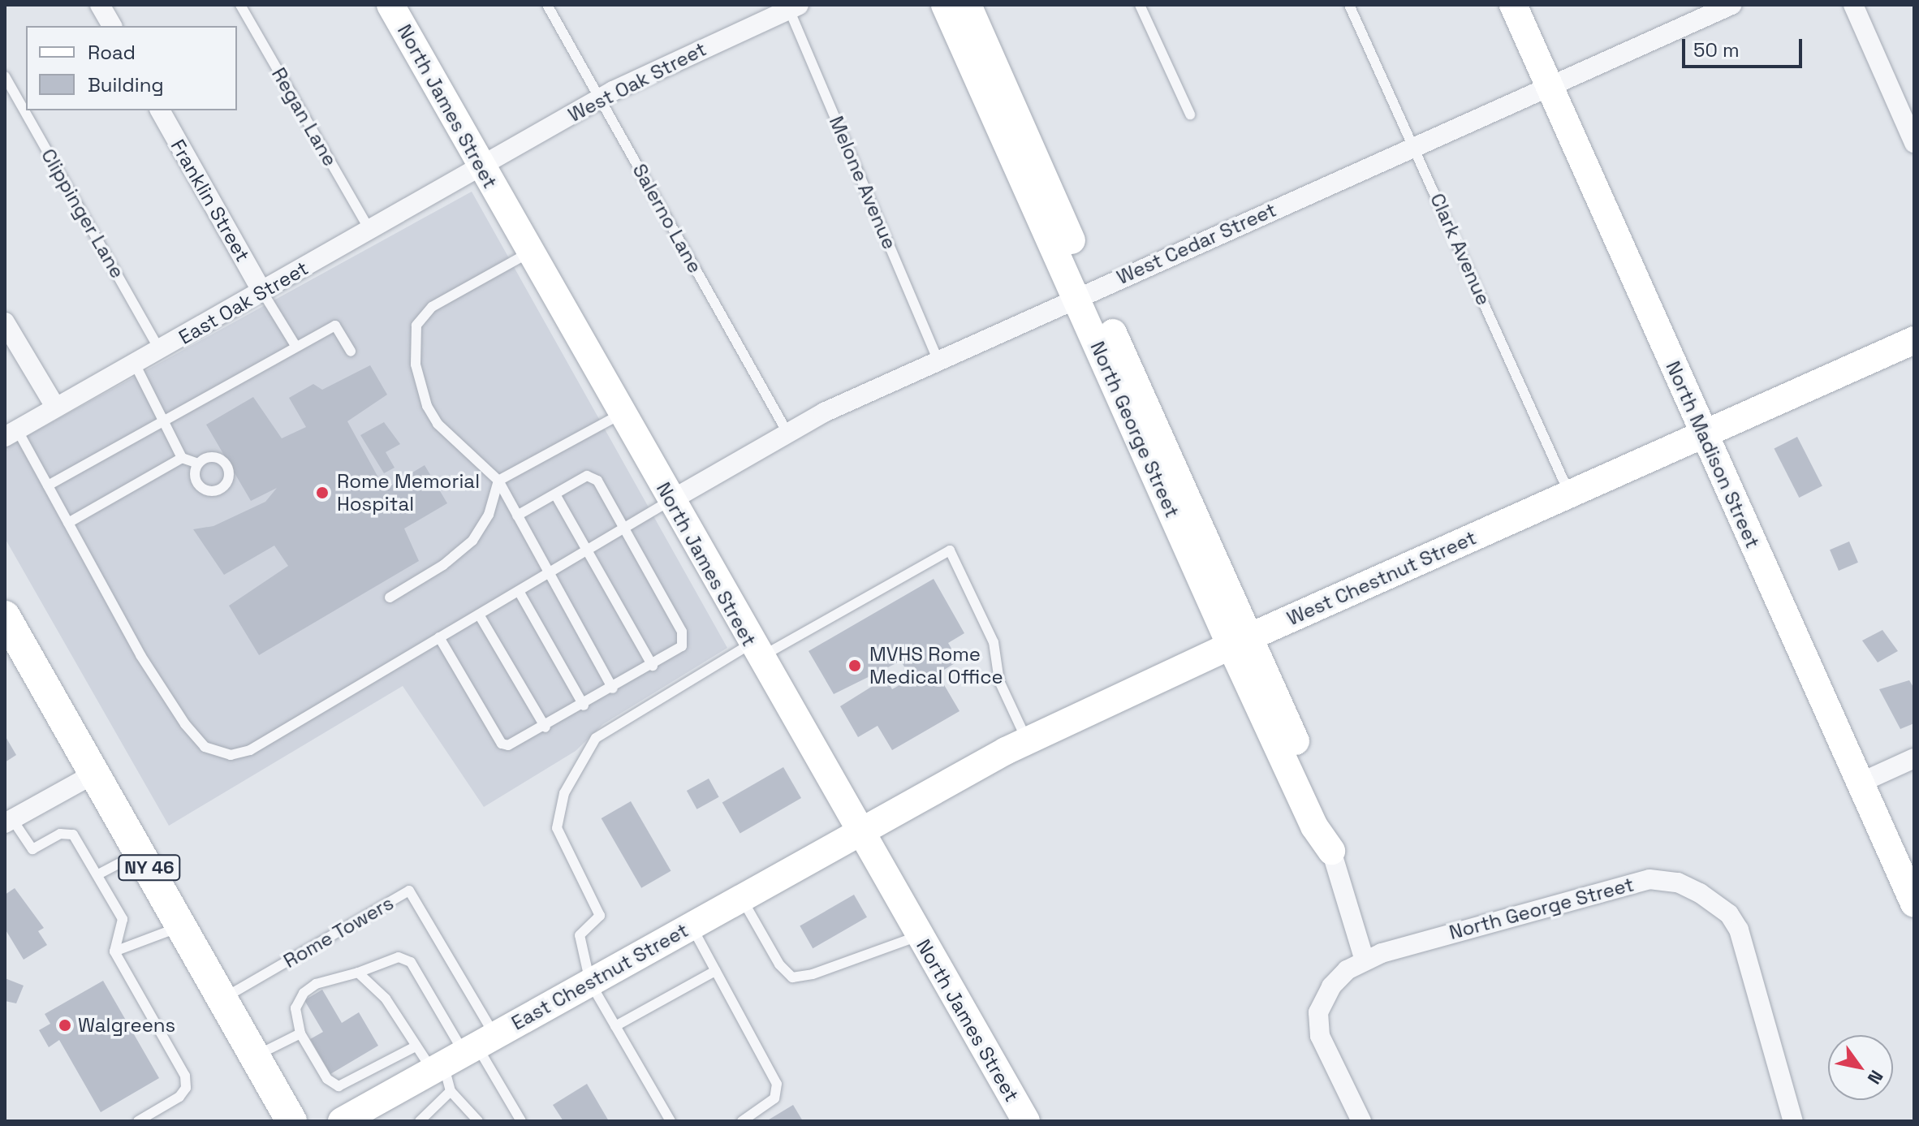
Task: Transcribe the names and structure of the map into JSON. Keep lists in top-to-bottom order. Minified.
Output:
{"streets":{"main road":["NY 46"],"street":["West Oak Street","North James Street","Franklin Street","West Cedar Street","East Oak Street","North George Street","North Madison Street","West Chestnut Street","East Chestnut Street"],"lane":["Regan Lane","Melone Avenue","Clippinger Lane","Salerno Lane","Clark Avenue","Rome Towers"]},"crossings":[["West Oak Street","North James Street"],["West Oak Street","Melone Avenue"],["West Oak Street","Salerno Lane"],["West Oak Street","East Oak Street"],["North James Street","West Cedar Street"],["North James Street","East Oak Street"],["North James Street","West Chestnut Street"],["North James Street","East Chestnut Street"],["Regan Lane","East Oak Street"],["Melone Avenue","West Cedar Street"],["Franklin Street","East Oak Street"],["Clippinger Lane","East Oak Street"],["Salerno Lane","West Cedar Street"],["West Cedar Street","Clark Avenue"],["West Cedar Street","North George Street"],["West Cedar Street","North Madison Street"],["Clark Avenue","West Chestnut Street"],["North George Street","West Chestnut Street"],["North Madison Street","West Chestnut Street"],["West Chestnut Street","East Chestnut Street"],["NY 46","Rome Towers"],["Rome Towers","East Chestnut Street"]],"places":["Rome Memorial Hospital","MVHS Rome Medical Office","Walgreens"],"legend":["Road","Building"],"scale_bar":"50 m","north":"bottom right"}
